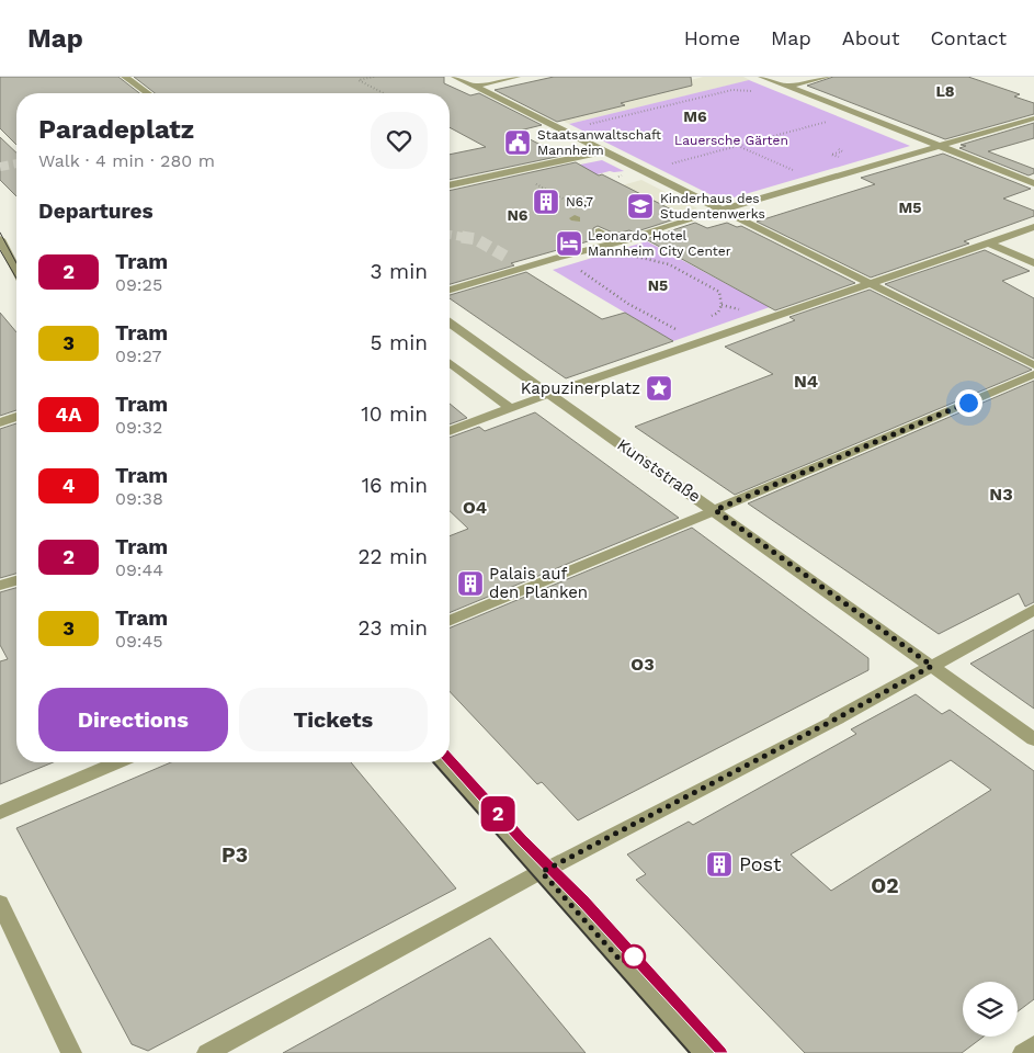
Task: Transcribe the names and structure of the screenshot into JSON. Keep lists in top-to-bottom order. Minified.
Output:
{"streets":{"street":["Kunststraße"]},"districts":["L8","M6","M5","N6","N5","N4","N3","O4","O3","P3","O2"],"parks":["Lauersche Gärten"],"places":{"public building":["Staatsanwaltschaft Mannheim"],"building":["N6,7","Palais auf den Planken","Post"],"school or university":["Kinderhaus des Studentenwerks"],"hotel":["Leonardo Hotel Mannheim City Center"],"place":["Kapuzinerplatz"]},"lines":["tram line 2"],"page":{"header":"Map","nav":["Home","Map","About","Contact"],"on_map":"2","heading":[["Paradeplatz","Walk · 4 min · 280 m"],"Departures"],"list":[{"mark":"2","name":"Tram","note":"09:25","value":"3 min"},{"mark":"3","name":"Tram","note":"09:27","value":"5 min"},{"mark":"4A","name":"Tram","note":"09:32","value":"10 min"},{"mark":"4","name":"Tram","note":"09:38","value":"16 min"},{"mark":"2","name":"Tram","note":"09:44","value":"22 min"},{"mark":"3","name":"Tram","note":"09:45","value":"23 min"}],"buttons":["Directions","Tickets"]}}
